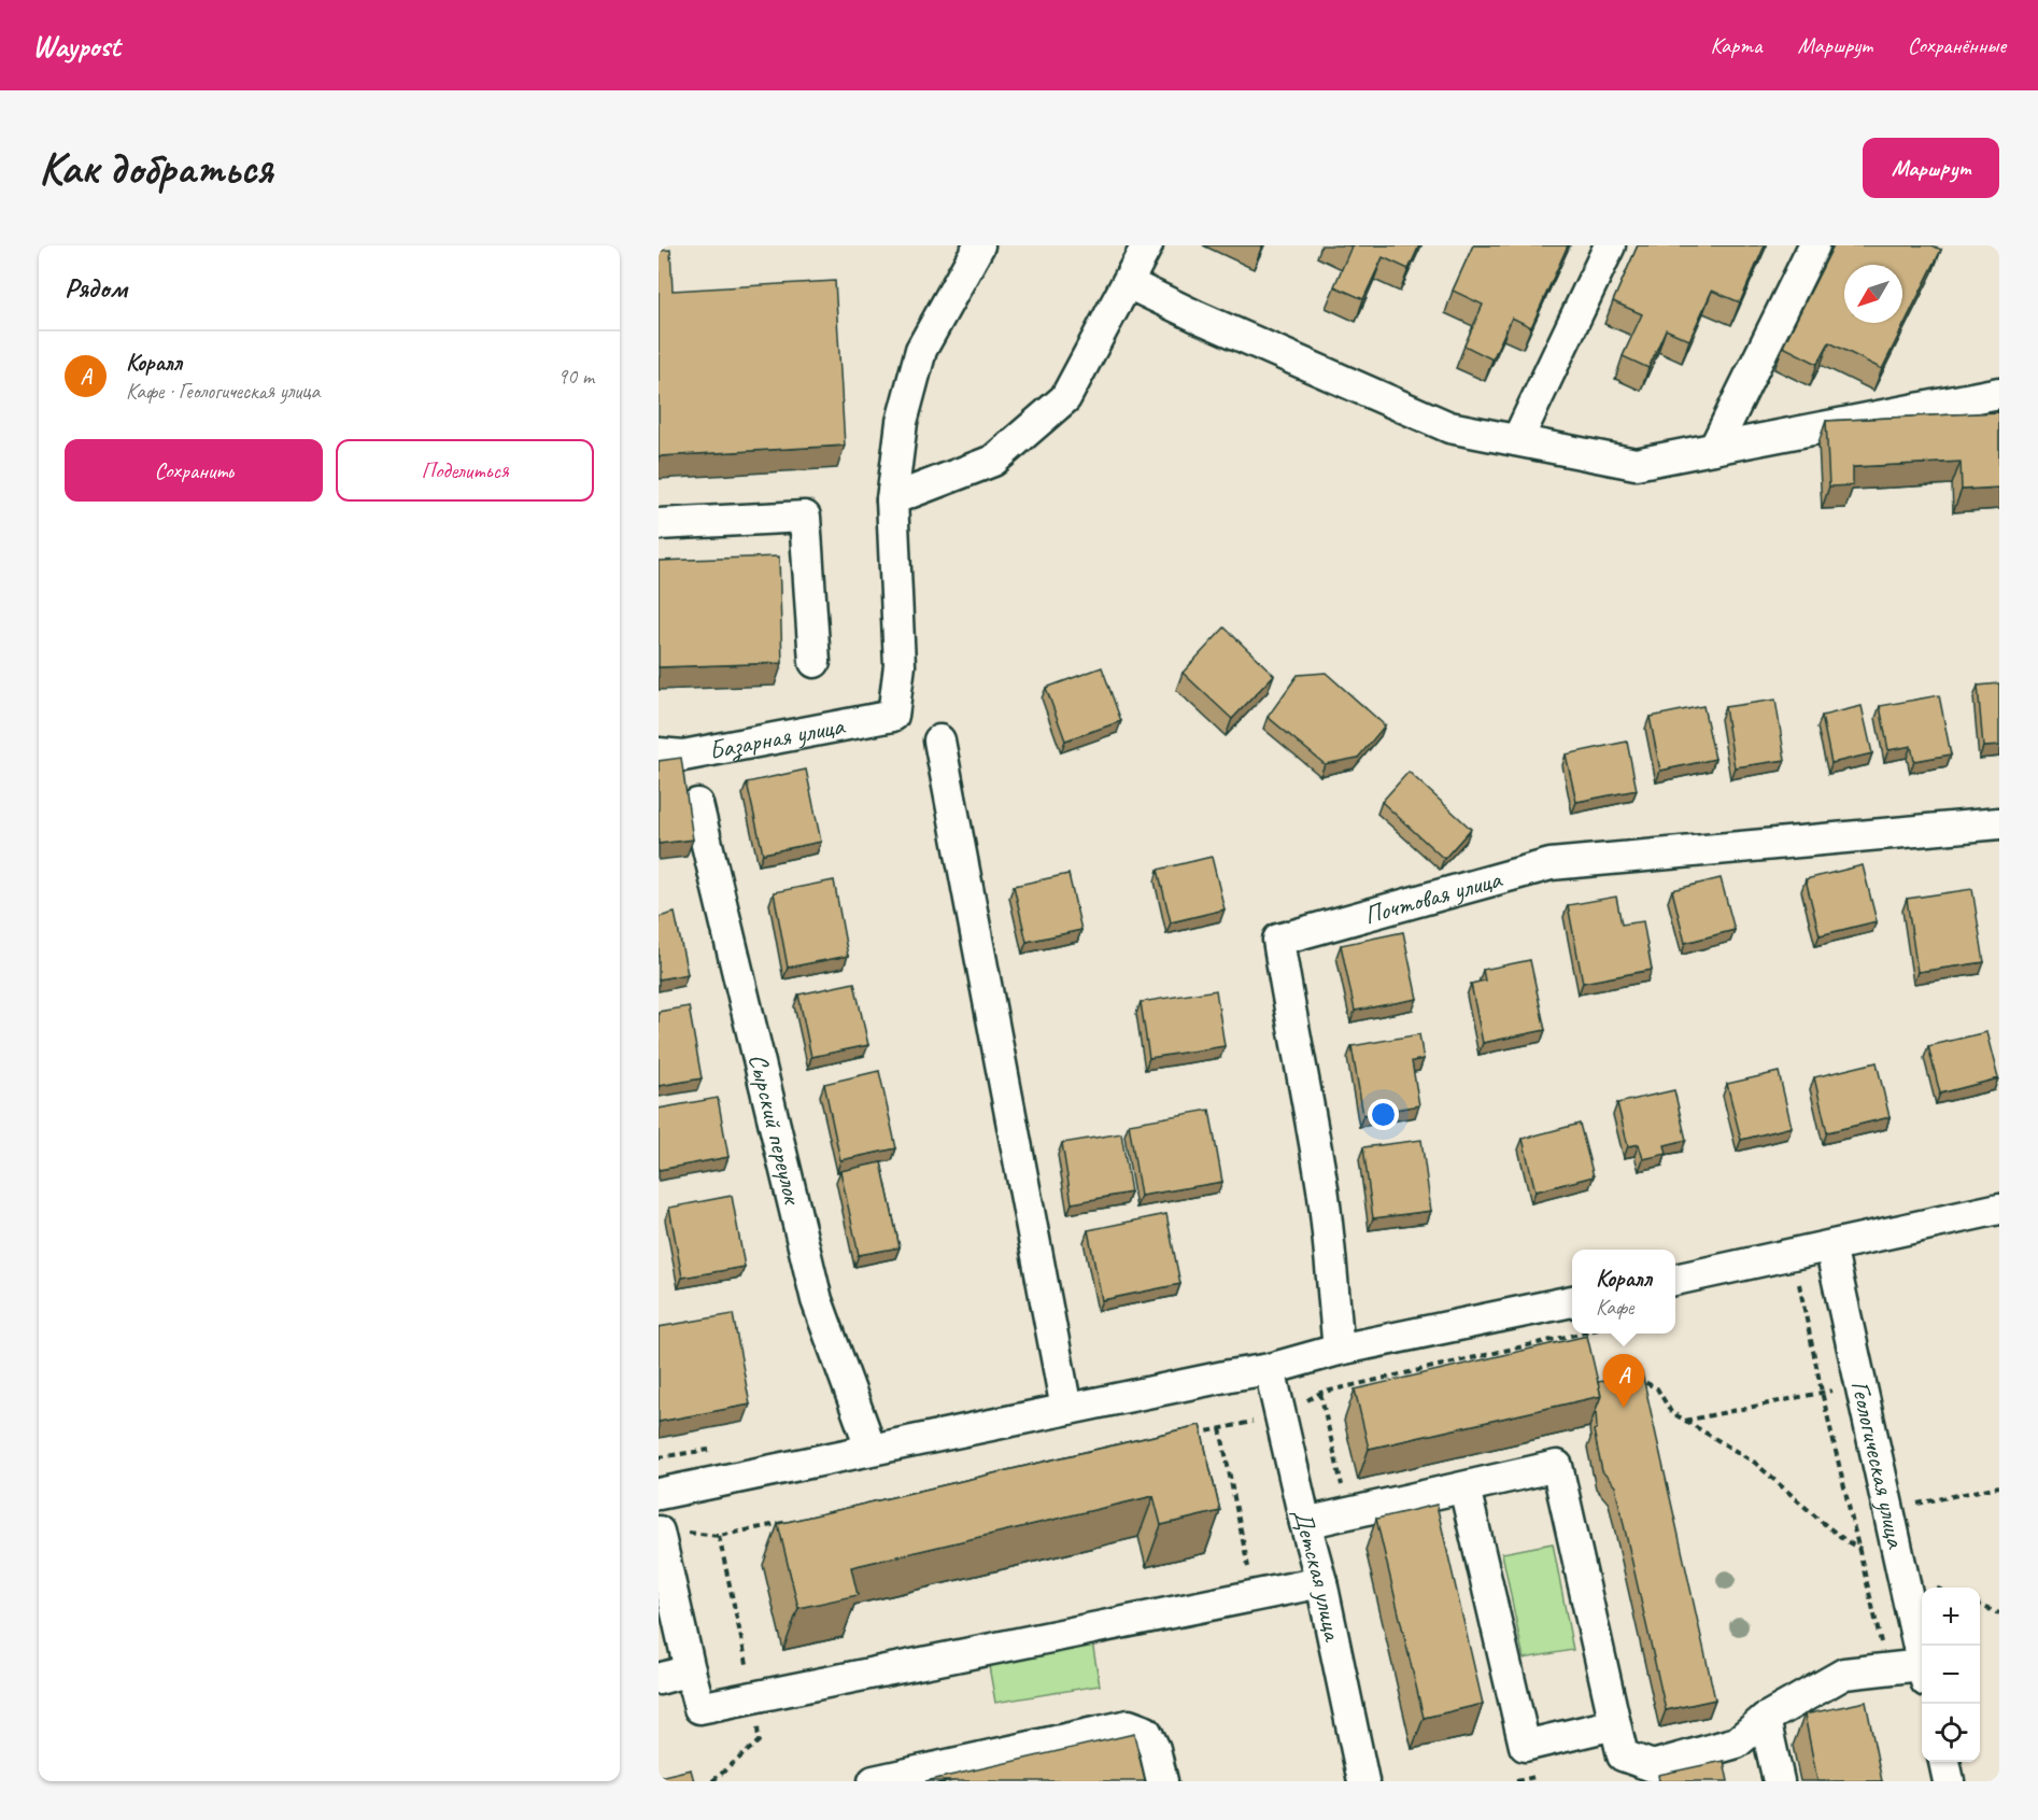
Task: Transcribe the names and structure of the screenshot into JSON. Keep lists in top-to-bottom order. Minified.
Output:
{"streets":{"street":["Базарная улица","Почтовая улица","Сырский переулок","Геологическая улица","Детская улица"]},"north":"bottom left","page":{"header":"Waypost","nav":["Карта","Маршрут","Сохранённые"],"buttons":["Маршрут",["Сохранить","Поделиться"]],"title":"Как добраться","heading":"Рядом","list":[{"mark":"A","name":"Коралл","note":"Кафе · Геологическая улица","value":"90 m"}],"popup":["Коралл","Кафе"],"pins":"A","map_buttons":["+","−"]}}
